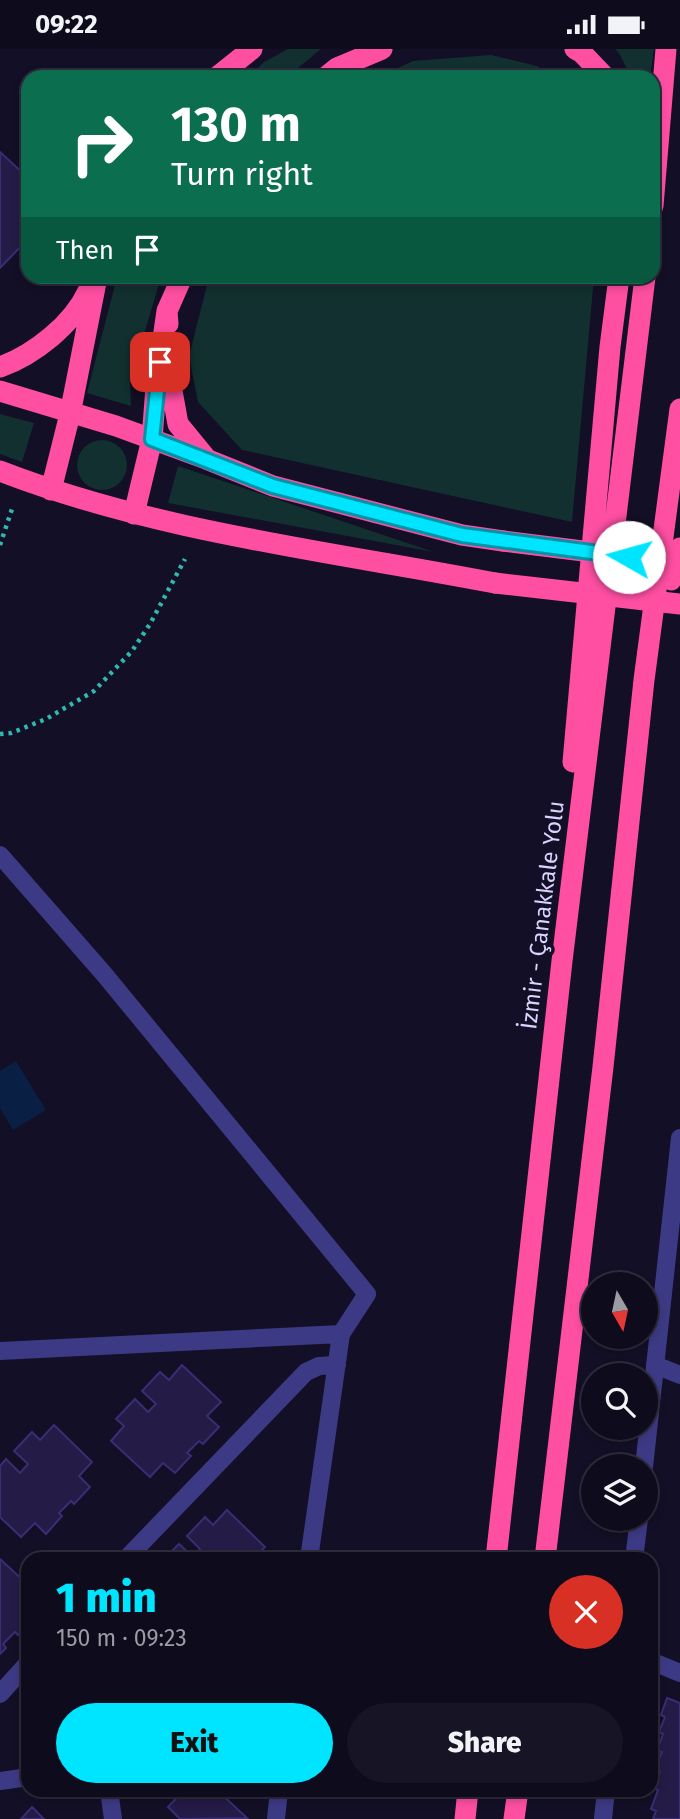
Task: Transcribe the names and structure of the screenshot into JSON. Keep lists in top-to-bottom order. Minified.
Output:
{"streets":{"highway":["İzmir - Çanakkale Yolu"]},"north":"bottom","page":{"status":"09:22","turn":["130 m","Turn right"],"then":"Then","heading":["1 min","150 m · 09:23"],"buttons":["Exit","Share"]}}
